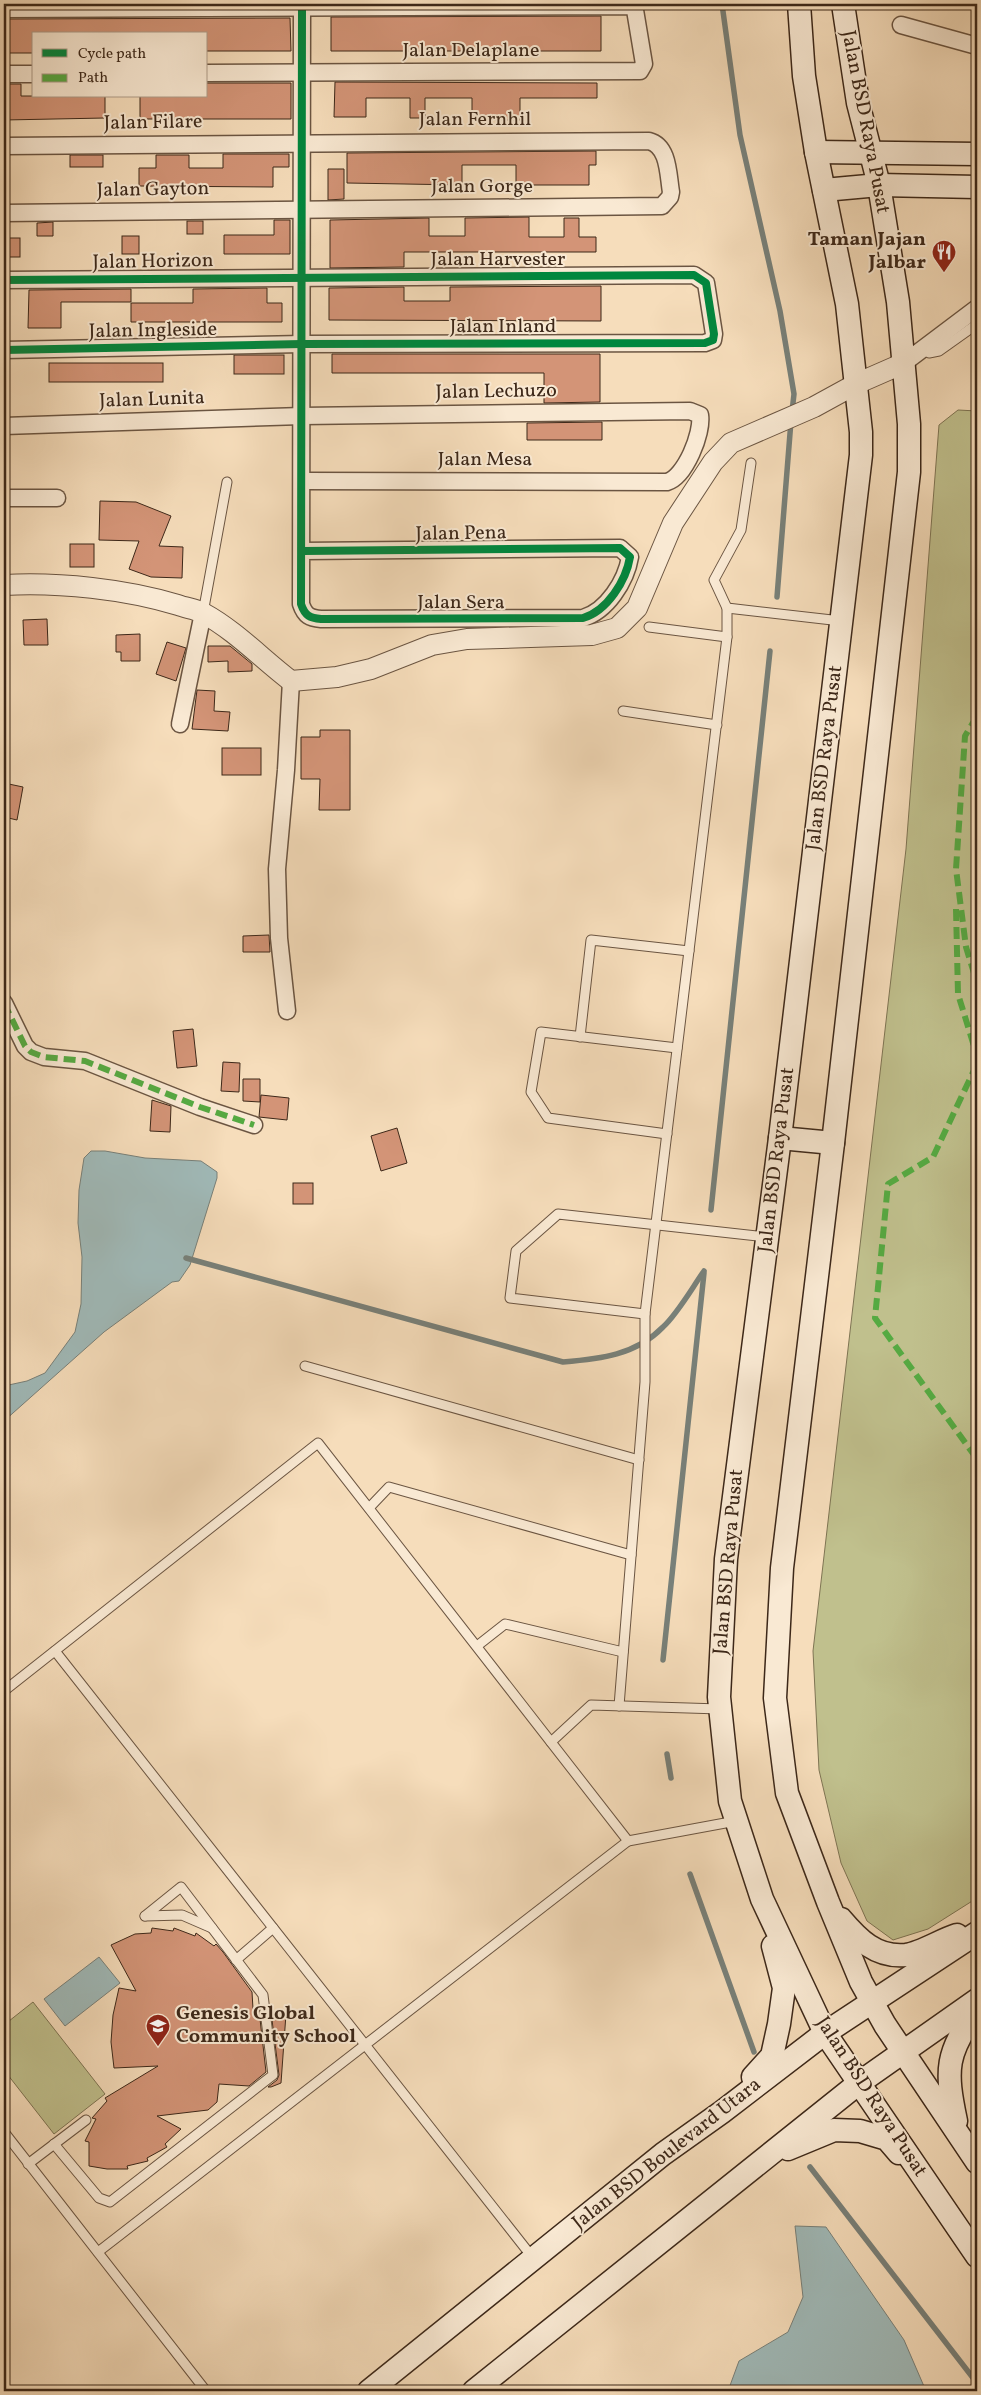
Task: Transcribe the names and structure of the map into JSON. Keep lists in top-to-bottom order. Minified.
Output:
{"streets":{"main road":["Jalan BSD Raya Pusat","Jalan BSD Boulevard Utara"],"street":["Jalan Delaplane","Jalan Fernhil","Jalan Filare","Jalan Gorge","Jalan Gayton","Jalan Harvester","Jalan Horizon","Jalan Inland","Jalan Ingleside","Jalan Lechuzo","Jalan Lunita","Jalan Mesa","Jalan Pena","Jalan Sera"]},"crossings":[["Jalan Fernhil","Jalan Filare"],["Jalan Fernhil","Jalan Gorge"],["Jalan BSD Raya Pusat","Jalan BSD Boulevard Utara"],["Jalan Gorge","Jalan Gayton"],["Jalan Harvester","Jalan Horizon"],["Jalan Harvester","Jalan Inland"],["Jalan Inland","Jalan Ingleside"],["Jalan Lechuzo","Jalan Lunita"],["Jalan Lechuzo","Jalan Mesa"],["Jalan Pena","Jalan Sera"]],"places":{"restaurant":["Taman Jajan Jalbar"],"school or university":["Genesis Global Community School"]},"legend":["Cycle path","Path"]}
